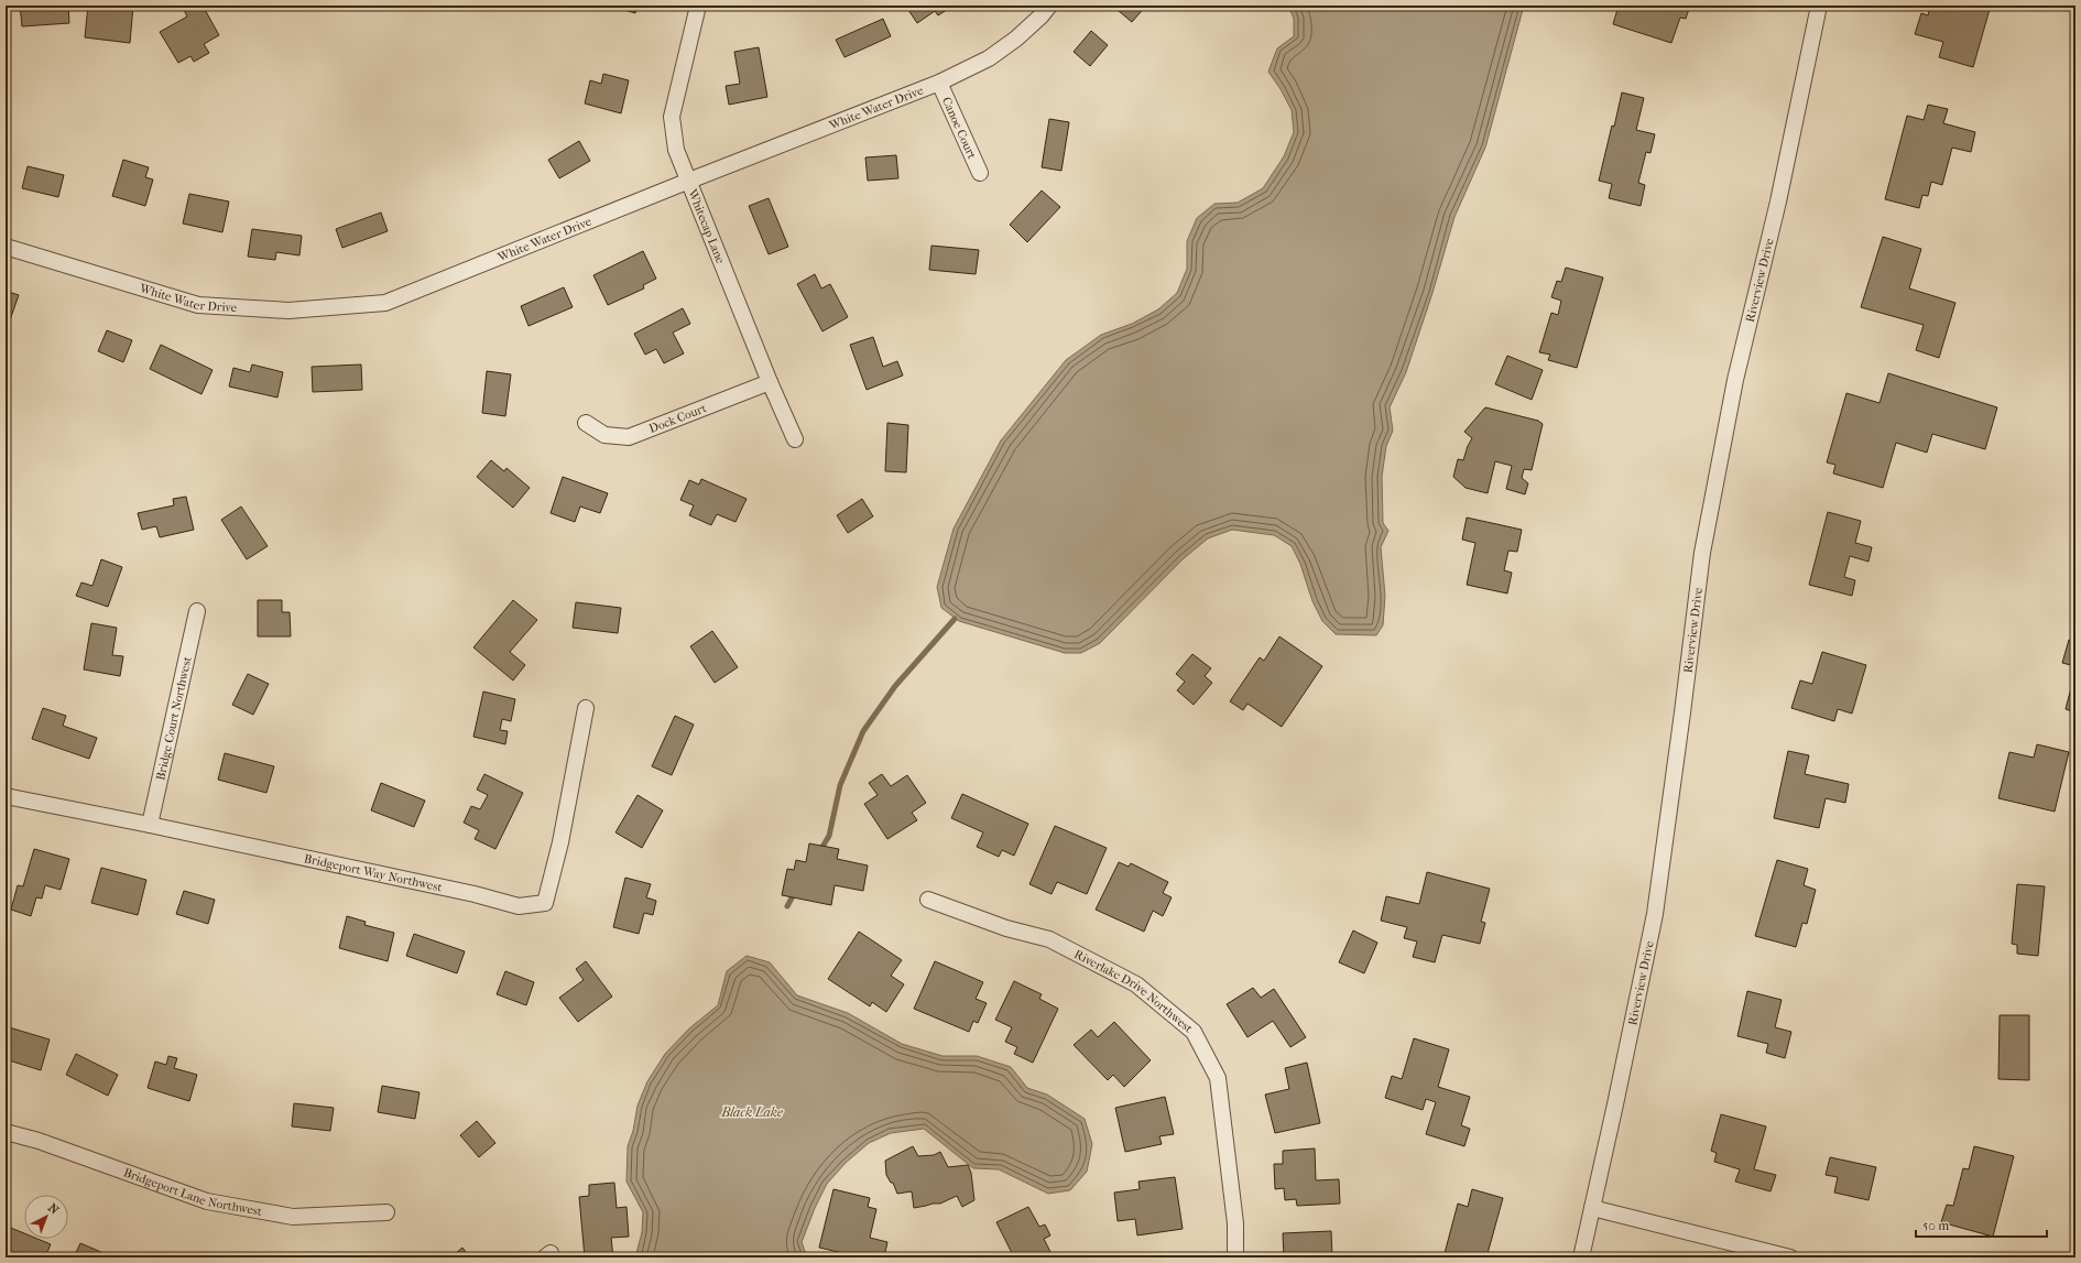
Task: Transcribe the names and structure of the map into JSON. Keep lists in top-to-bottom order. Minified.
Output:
{"streets":{"street":["White Water Drive","Canoe Court","Whitecap Lane","Riverview Drive","Dock Court","Bridge Court Northwest","Bridgeport Way Northwest","Riverlake Drive Northwest","Bridgeport Lane Northwest"]},"crossings":[["White Water Drive","Canoe Court"],["White Water Drive","Whitecap Lane"],["Whitecap Lane","Dock Court"],["Bridge Court Northwest","Bridgeport Way Northwest"]],"water":["Black Lake"],"scale_bar":"50 m","north":"top right"}
